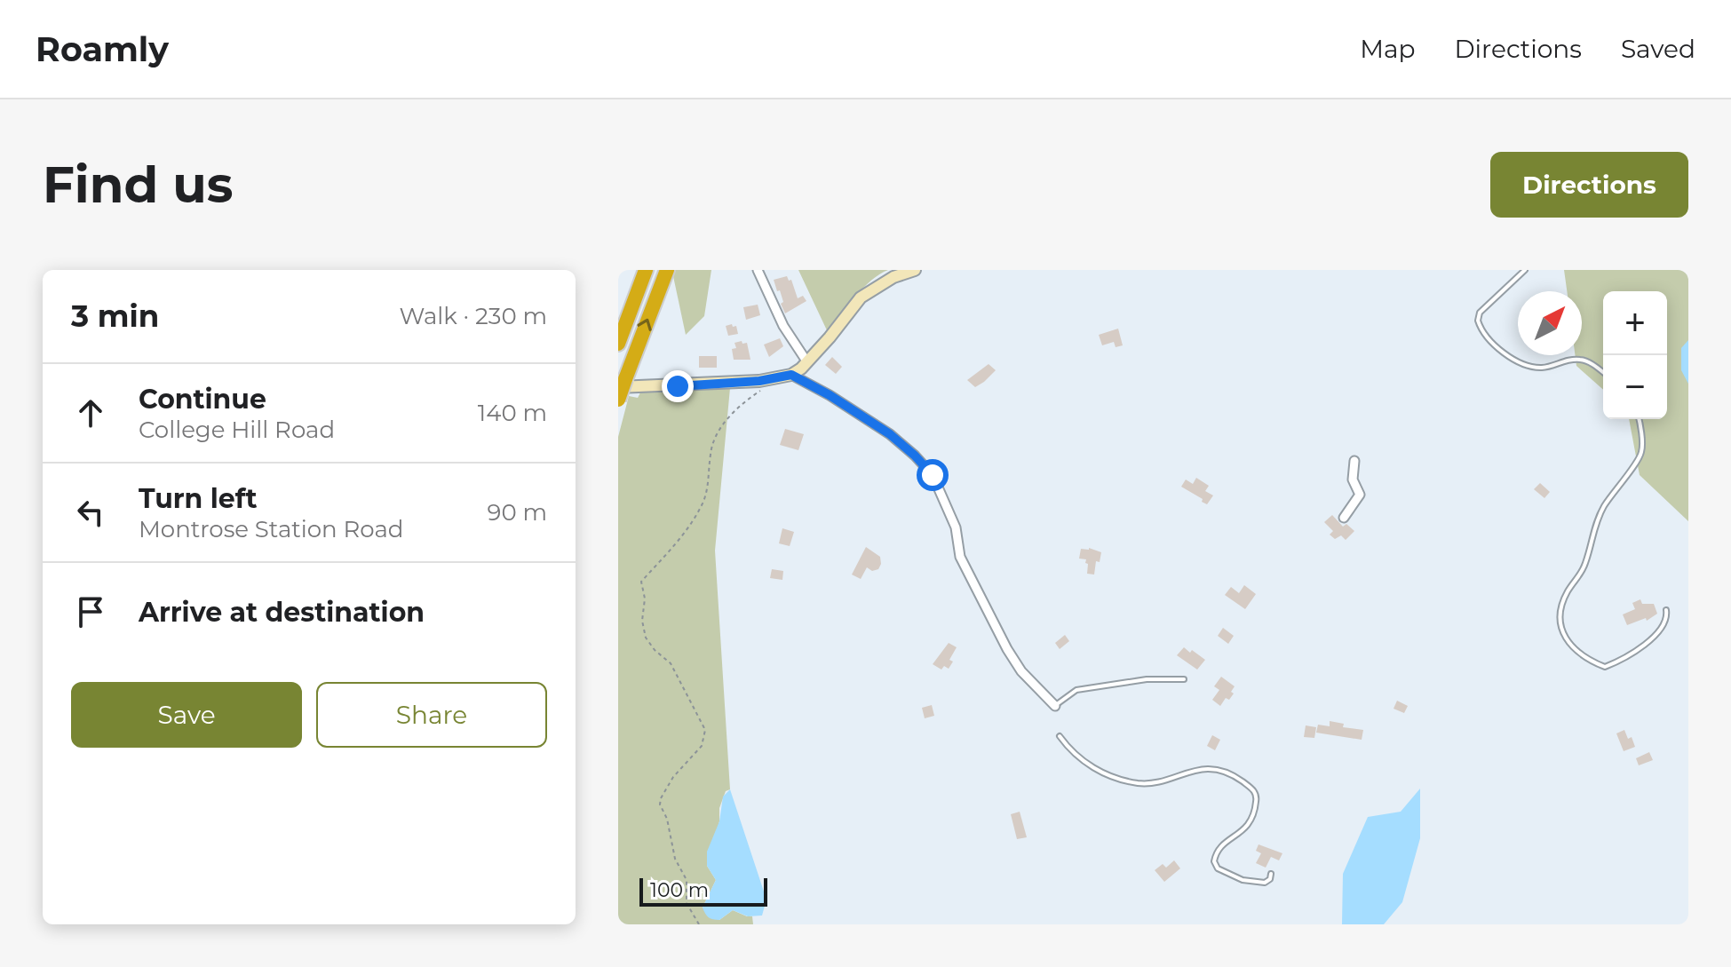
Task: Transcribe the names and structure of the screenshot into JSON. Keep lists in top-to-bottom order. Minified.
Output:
{"scale_bar":"100 m","north":"top right","page":{"header":"Roamly","nav":["Map","Directions","Saved"],"buttons":["Directions",["Save","Share"]],"title":"Find us","heading":["3 min","Walk · 230 m"],"map_buttons":["+","−"],"list":[["Continue","College Hill Road","140 m"],["Turn left","Montrose Station Road","90 m"],"Arrive at destination"],"scale":"100 m"}}
